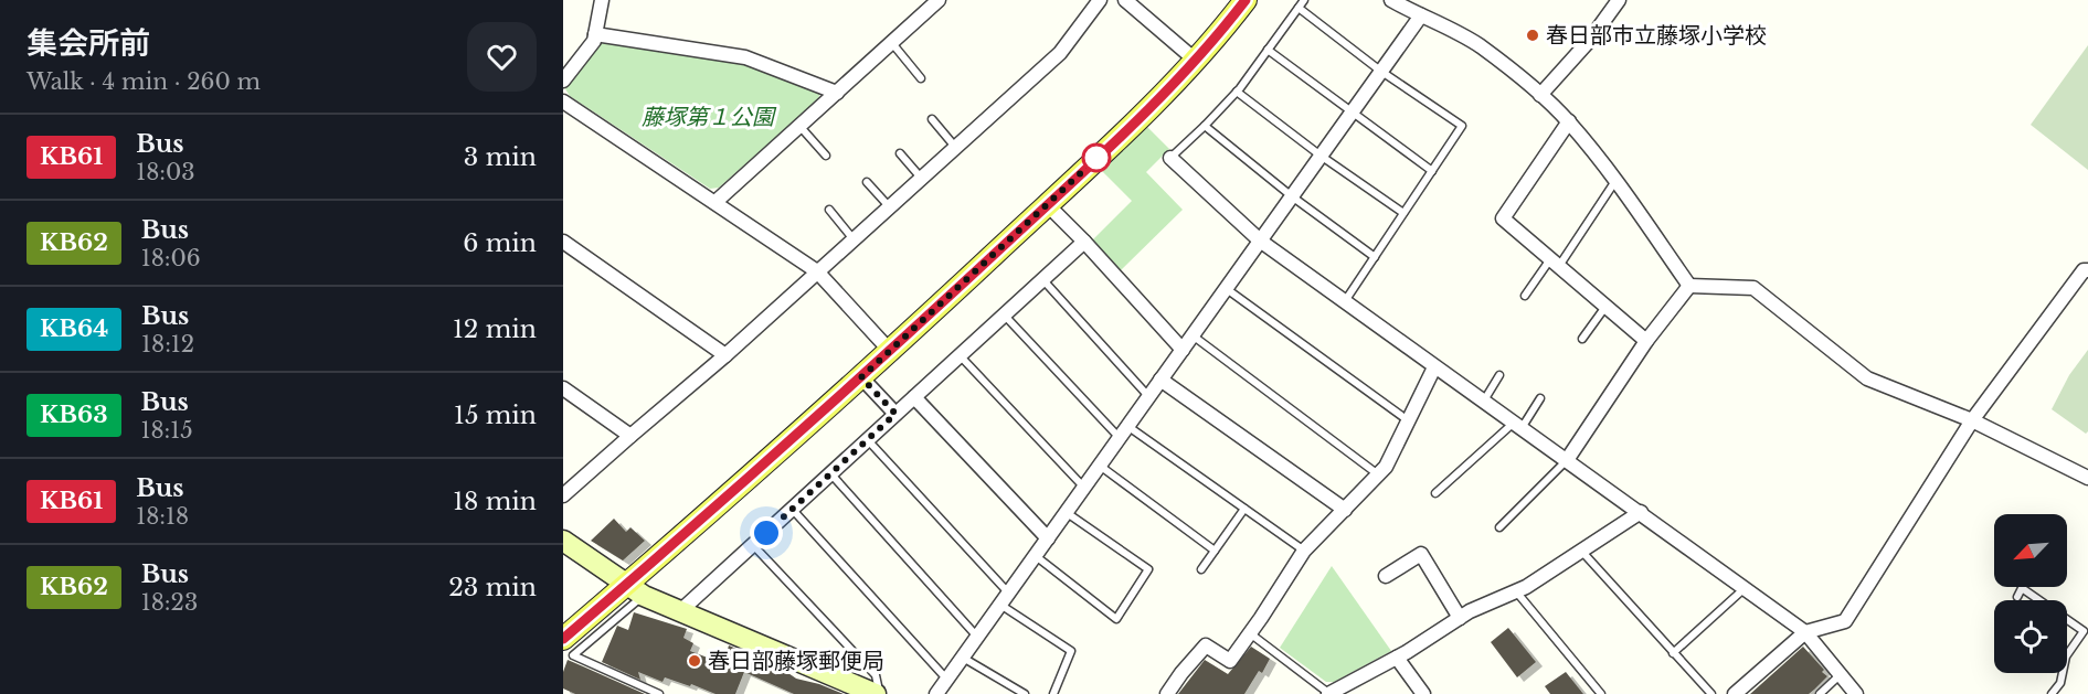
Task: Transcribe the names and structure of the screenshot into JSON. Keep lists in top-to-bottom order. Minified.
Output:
{"parks":["藤塚第１公園"],"places":["春日部市立藤塚小学校","春日部藤塚郵便局"],"lines":["bus line KB61"],"north":"bottom left","page":{"heading":["集会所前","Walk · 4 min · 260 m"],"list":[{"mark":"KB61","name":"Bus","note":"18:03","value":"3 min"},{"mark":"KB62","name":"Bus","note":"18:06","value":"6 min"},{"mark":"KB64","name":"Bus","note":"18:12","value":"12 min"},{"mark":"KB63","name":"Bus","note":"18:15","value":"15 min"},{"mark":"KB61","name":"Bus","note":"18:18","value":"18 min"},{"mark":"KB62","name":"Bus","note":"18:23","value":"23 min"}]}}
